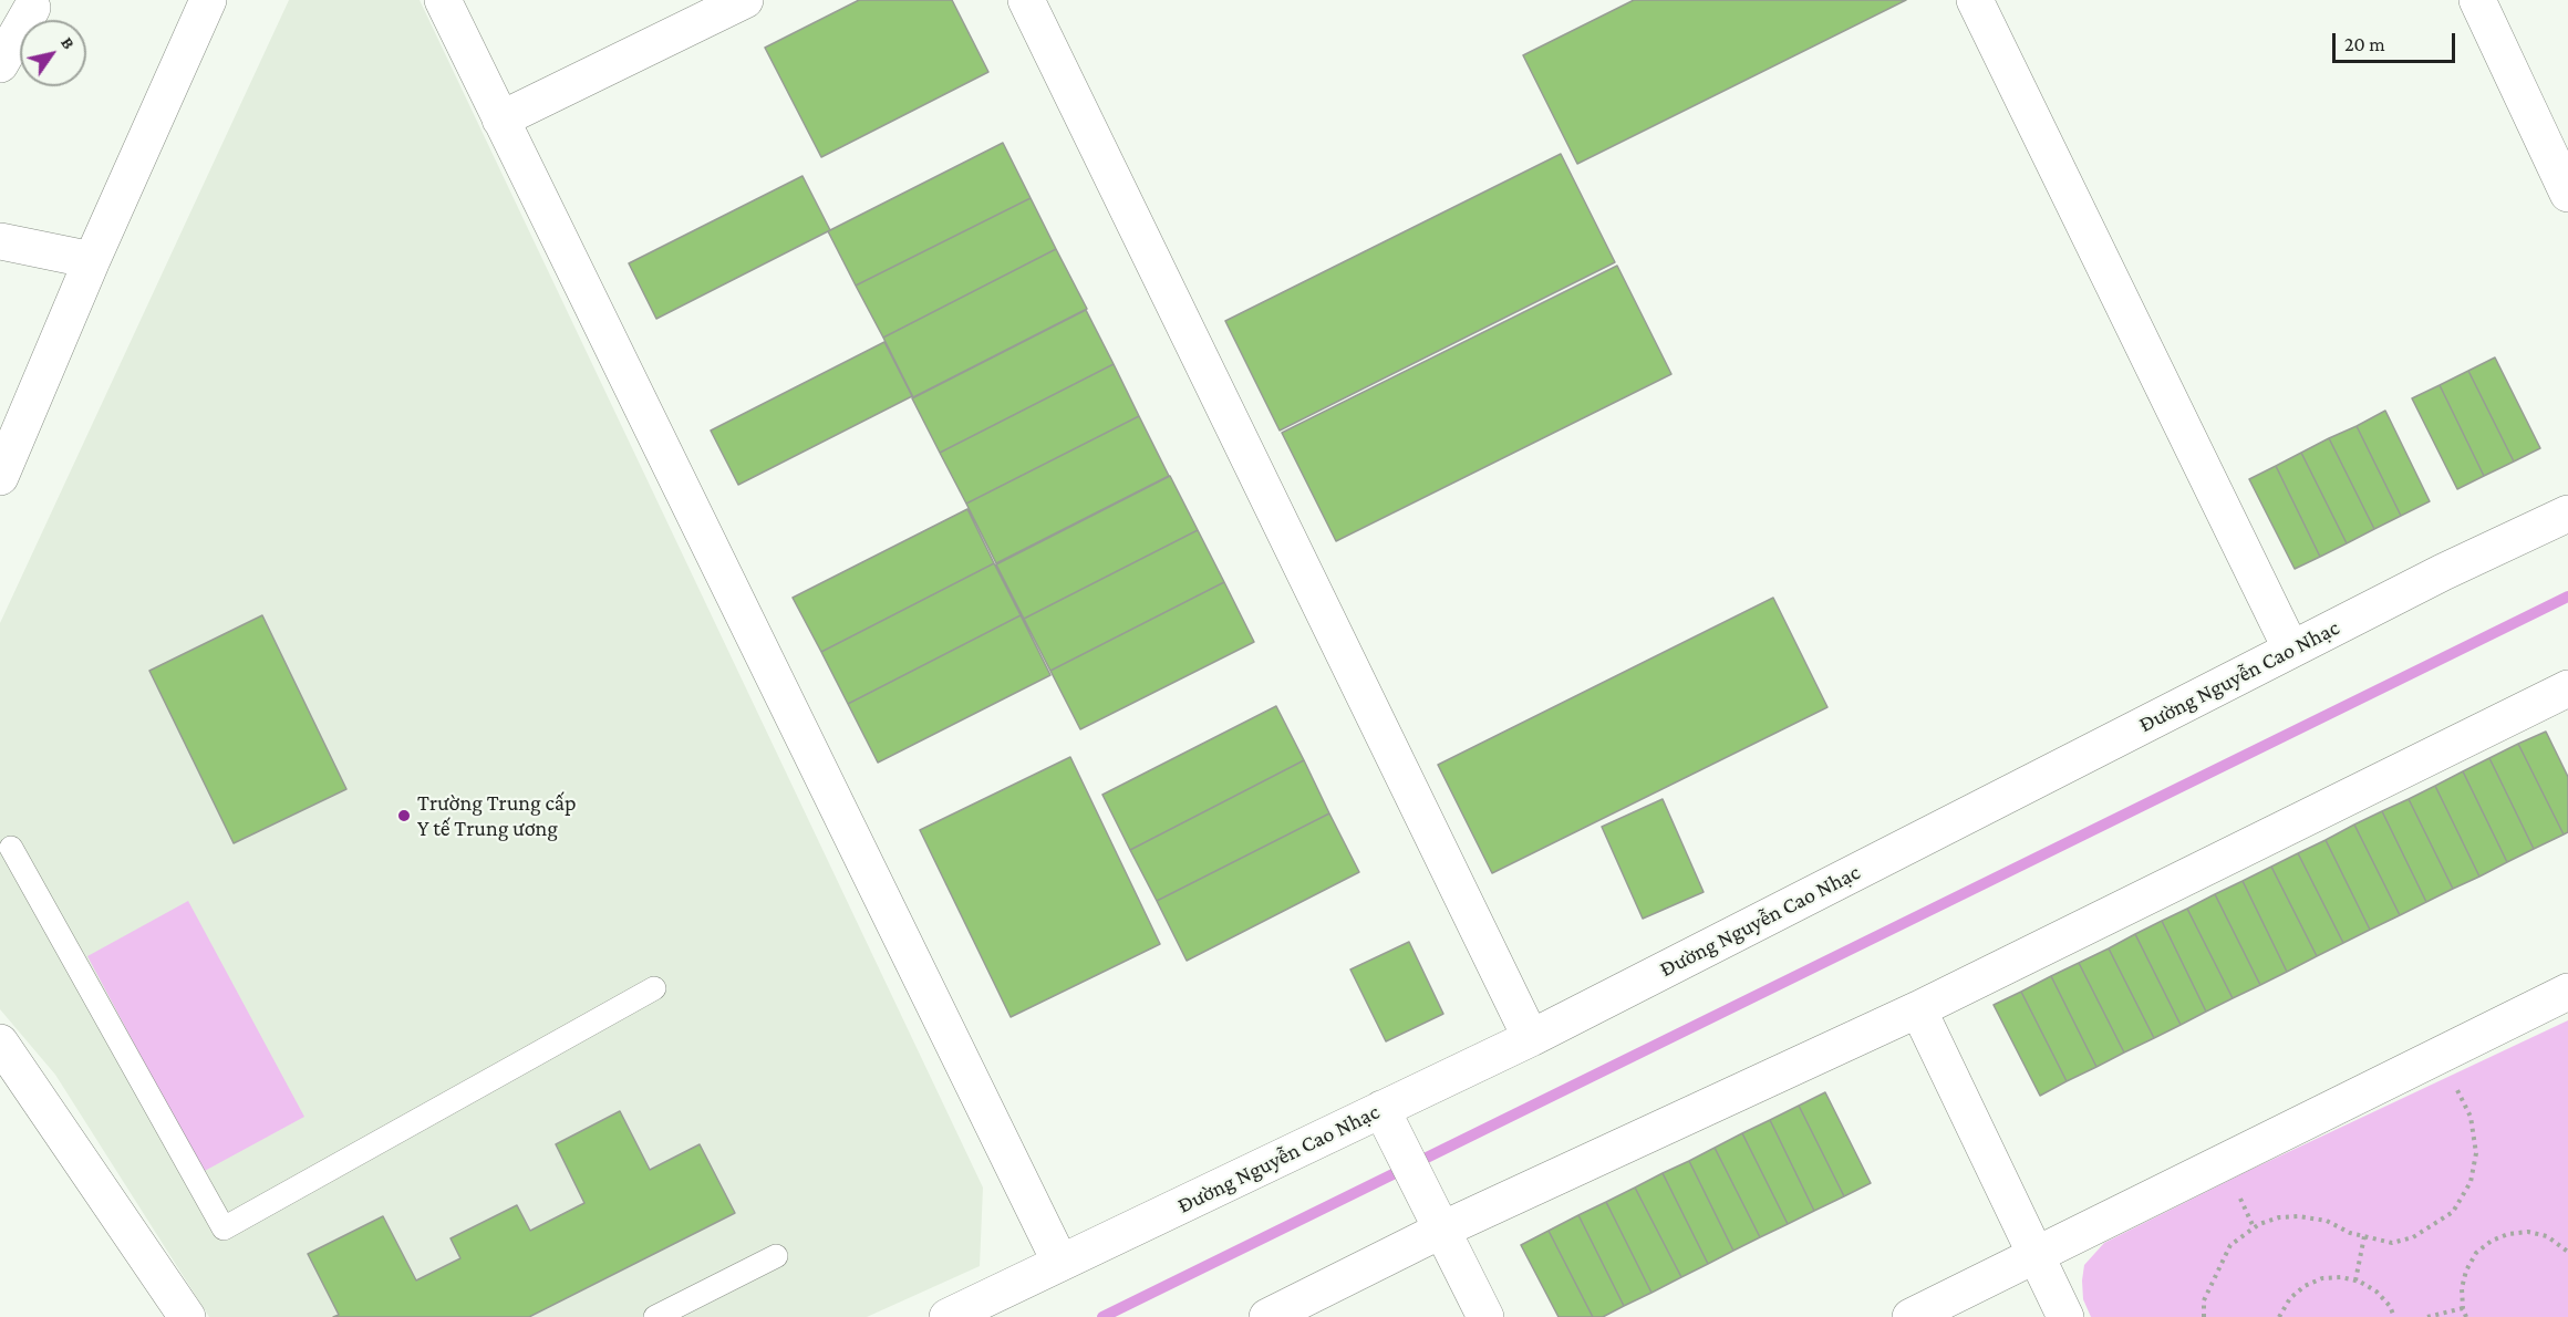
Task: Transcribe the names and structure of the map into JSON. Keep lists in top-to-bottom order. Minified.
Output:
{"streets":{"street":["Đường Nguyễn Cao Nhạc"]},"places":["Trường Trung cấp Y tế Trung ương"],"scale_bar":"20 m","north":"top right"}
